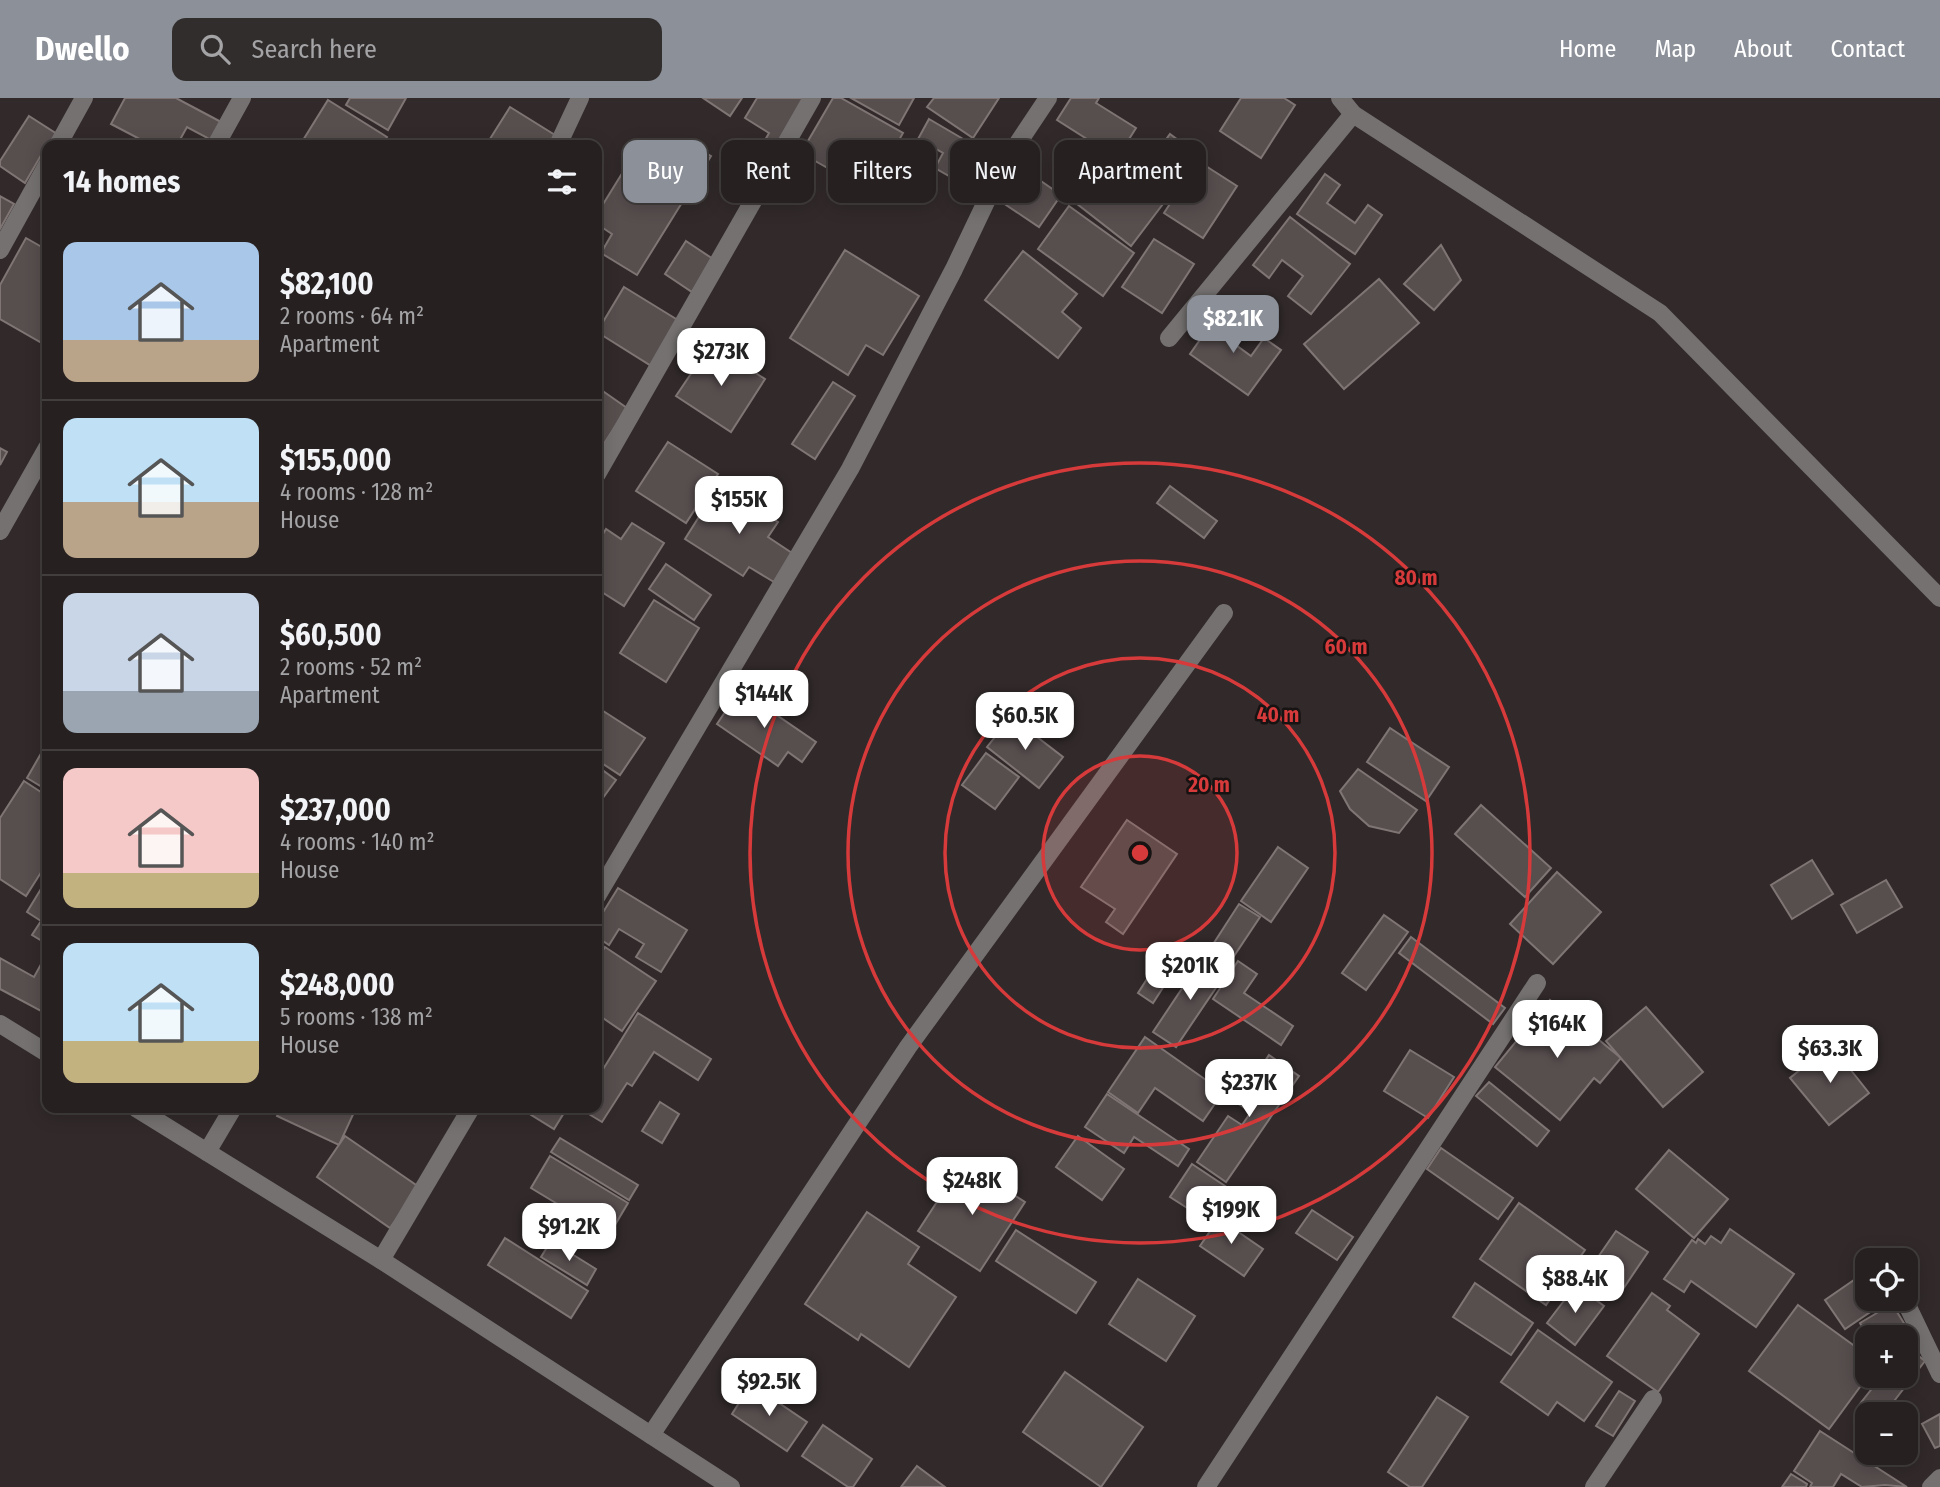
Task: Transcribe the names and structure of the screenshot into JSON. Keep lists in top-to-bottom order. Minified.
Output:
{"page":{"header":"Dwello","search":"Search here","nav":["Home","Map","About","Contact"],"chip":["Buy","Rent","Filters","New","Apartment"],"heading":"14 homes","list":[{"name":"$82,100","note":"2 rooms · 64 m² · Apartment"},{"name":"$155,000","note":"4 rooms · 128 m² · House"},{"name":"$60,500","note":"2 rooms · 52 m² · Apartment"},{"name":"$237,000","note":"4 rooms · 140 m² · House"},{"name":"$248,000","note":"5 rooms · 138 m² · House"}],"price":["$82.1K","$273K","$155K","$144K","$60.5K","$201K","$164K","$63.3K","$237K","$248K","$199K","$91.2K","$88.4K","$92.5K"],"map_buttons":["+","−"]},"rings":["80 m","60 m","40 m","20 m"]}
